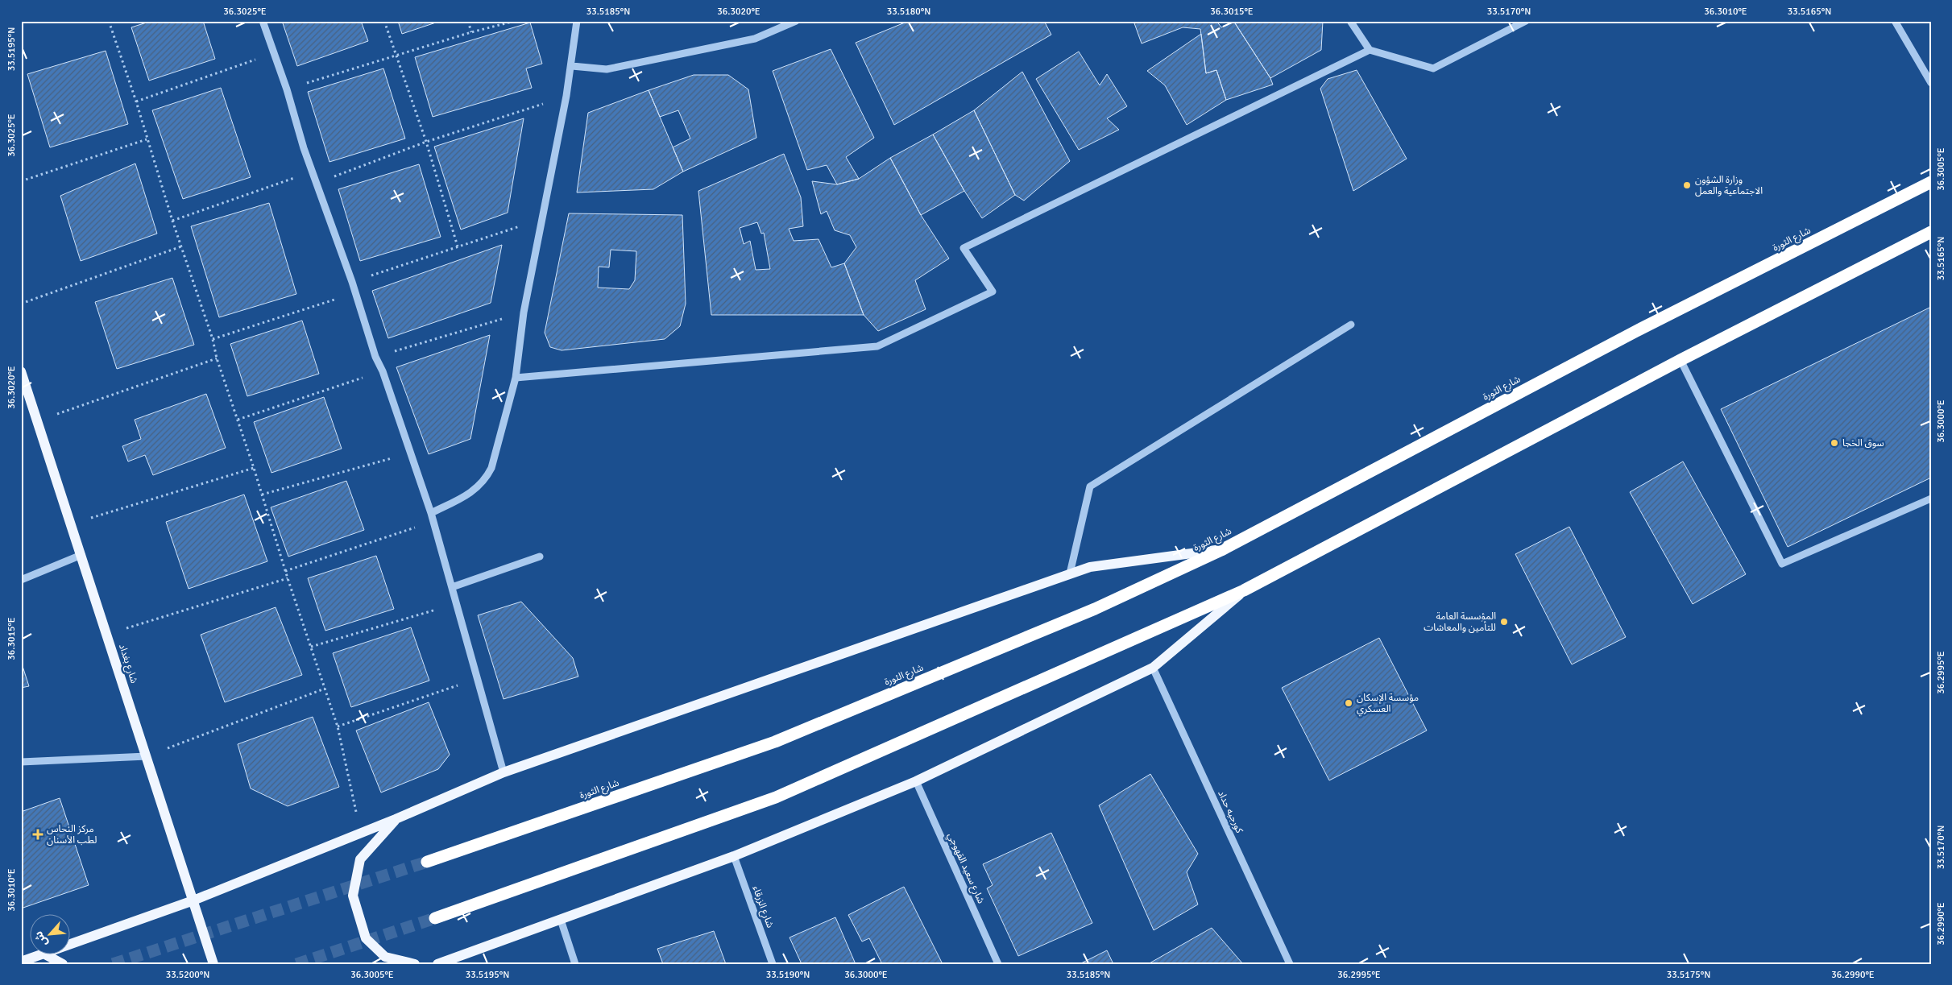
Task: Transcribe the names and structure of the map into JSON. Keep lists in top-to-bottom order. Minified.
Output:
{"streets":{"highway":["شارع الثورة"],"main road":["شارع بغداد"],"street":["كورجيه حداد","شارع سعيد القهوجي","شارع الزرقاء"]},"places":{"other":["وزارة الشؤون الاجتماعية والعمل","سوق الخجا","المؤسسة العامة للتأمين والمعاشات","مؤسسة الإسكان العسكري"],"health":["مركز النحاس لطب الأسنان"]},"north":"bottom left","coordinates":["36.3025°E","33.5185°N","36.3020°E","33.5180°N","36.3015°E","33.5170°N","36.3010°E","33.5165°N","33.5195°N","36.3005°E","36.3000°E","36.2995°E","36.2990°E","33.5200°N","33.5190°N","33.5175°N"]}
